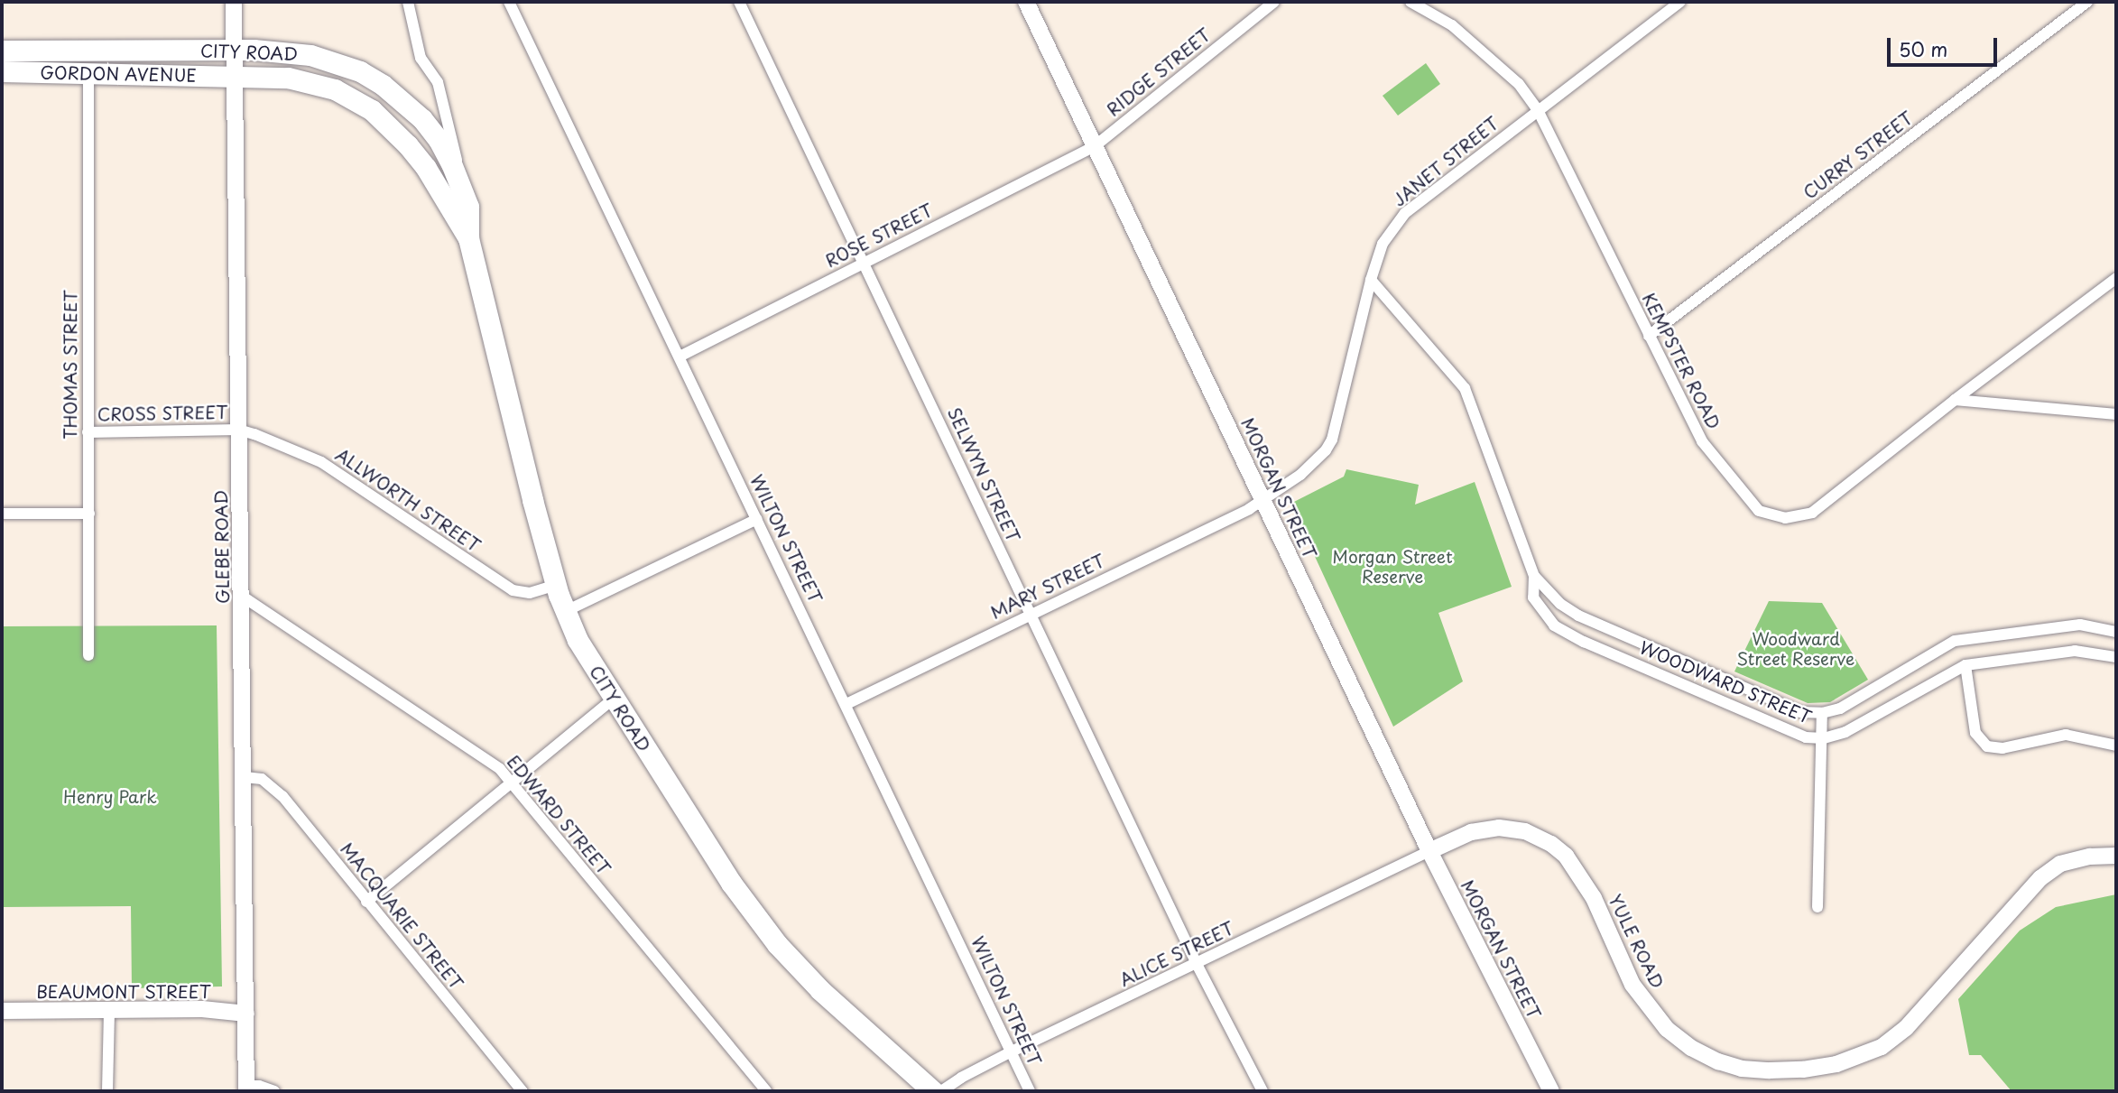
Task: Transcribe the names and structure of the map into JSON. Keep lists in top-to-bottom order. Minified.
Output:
{"streets":{"highway":["CITY ROAD","GORDON AVENUE"],"street":["RIDGE STREET","CURRY STREET","JANET STREET","ROSE STREET","KEMPSTER ROAD","THOMAS STREET","CROSS STREET","SELWYN STREET","MORGAN STREET","ALLWORTH STREET","WILTON STREET","GLEBE ROAD","MARY STREET","WOODWARD STREET","EDWARD STREET","MACQUARIE STREET","YULE ROAD","ALICE STREET","BEAUMONT STREET"]},"crossings":[["CITY ROAD","GORDON AVENUE"],["CITY ROAD","ALLWORTH STREET"],["CITY ROAD","GLEBE ROAD"],["RIDGE STREET","ROSE STREET"],["RIDGE STREET","MORGAN STREET"],["GORDON AVENUE","THOMAS STREET"],["GORDON AVENUE","GLEBE ROAD"],["CURRY STREET","KEMPSTER ROAD"],["JANET STREET","KEMPSTER ROAD"],["JANET STREET","MORGAN STREET"],["JANET STREET","MARY STREET"],["JANET STREET","WOODWARD STREET"],["ROSE STREET","SELWYN STREET"],["ROSE STREET","MORGAN STREET"],["ROSE STREET","WILTON STREET"],["THOMAS STREET","CROSS STREET"],["CROSS STREET","ALLWORTH STREET"],["CROSS STREET","GLEBE ROAD"],["SELWYN STREET","MARY STREET"],["SELWYN STREET","ALICE STREET"],["MORGAN STREET","MARY STREET"],["MORGAN STREET","YULE ROAD"],["MORGAN STREET","ALICE STREET"],["ALLWORTH STREET","GLEBE ROAD"],["WILTON STREET","MARY STREET"],["WILTON STREET","ALICE STREET"],["GLEBE ROAD","EDWARD STREET"],["GLEBE ROAD","MACQUARIE STREET"],["GLEBE ROAD","BEAUMONT STREET"],["YULE ROAD","ALICE STREET"]],"parks":["Morgan Street Reserve","Woodward Street Reserve","Henry Park"],"scale_bar":"50 m"}
